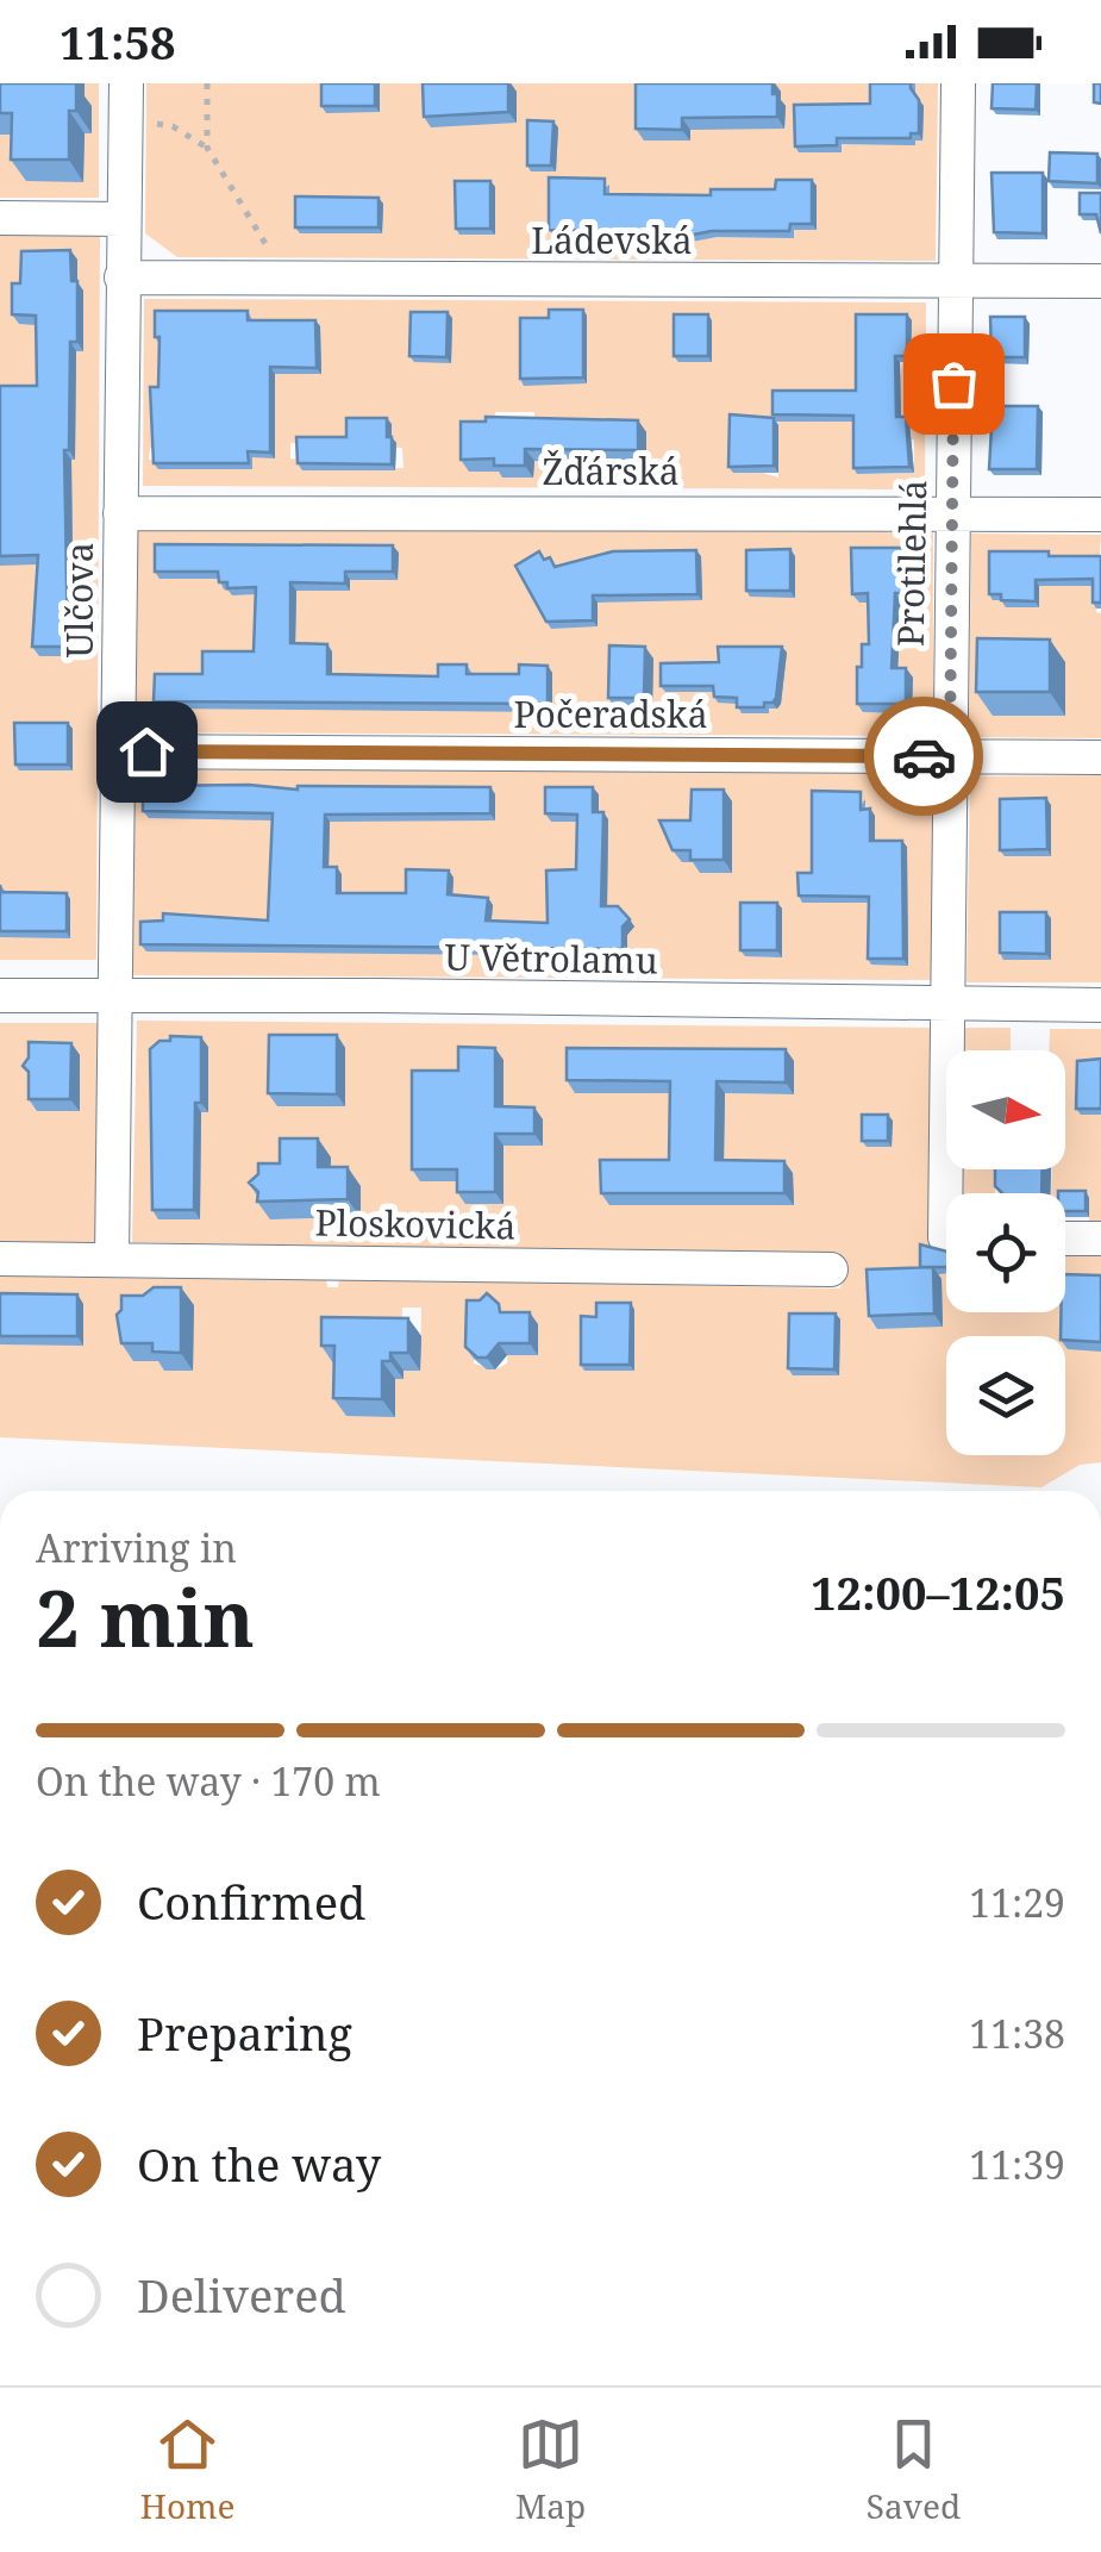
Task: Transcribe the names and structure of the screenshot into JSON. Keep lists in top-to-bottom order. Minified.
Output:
{"streets":{"street":["Ládevská","Žďárská","Protilehlá","Ulčova","Počeradská","U Větrolamu","Ploskovická"]},"crossings":[["Ládevská","Protilehlá"],["Ládevská","Ulčova"],["Žďárská","Protilehlá"],["Žďárská","Ulčova"],["Protilehlá","Počeradská"],["Protilehlá","U Větrolamu"],["Ulčova","Počeradská"],["Ulčova","U Větrolamu"],["Ulčova","Ploskovická"]],"north":"right","page":{"status":"11:58","heading":["2 min","Arriving in","12:00–12:05"],"bar":"On the way · 170 m","list":[["Confirmed","11:29"],["Preparing","11:38"],["On the way","11:39"],"Delivered"],"tabs":["Home","Map","Saved"]}}
